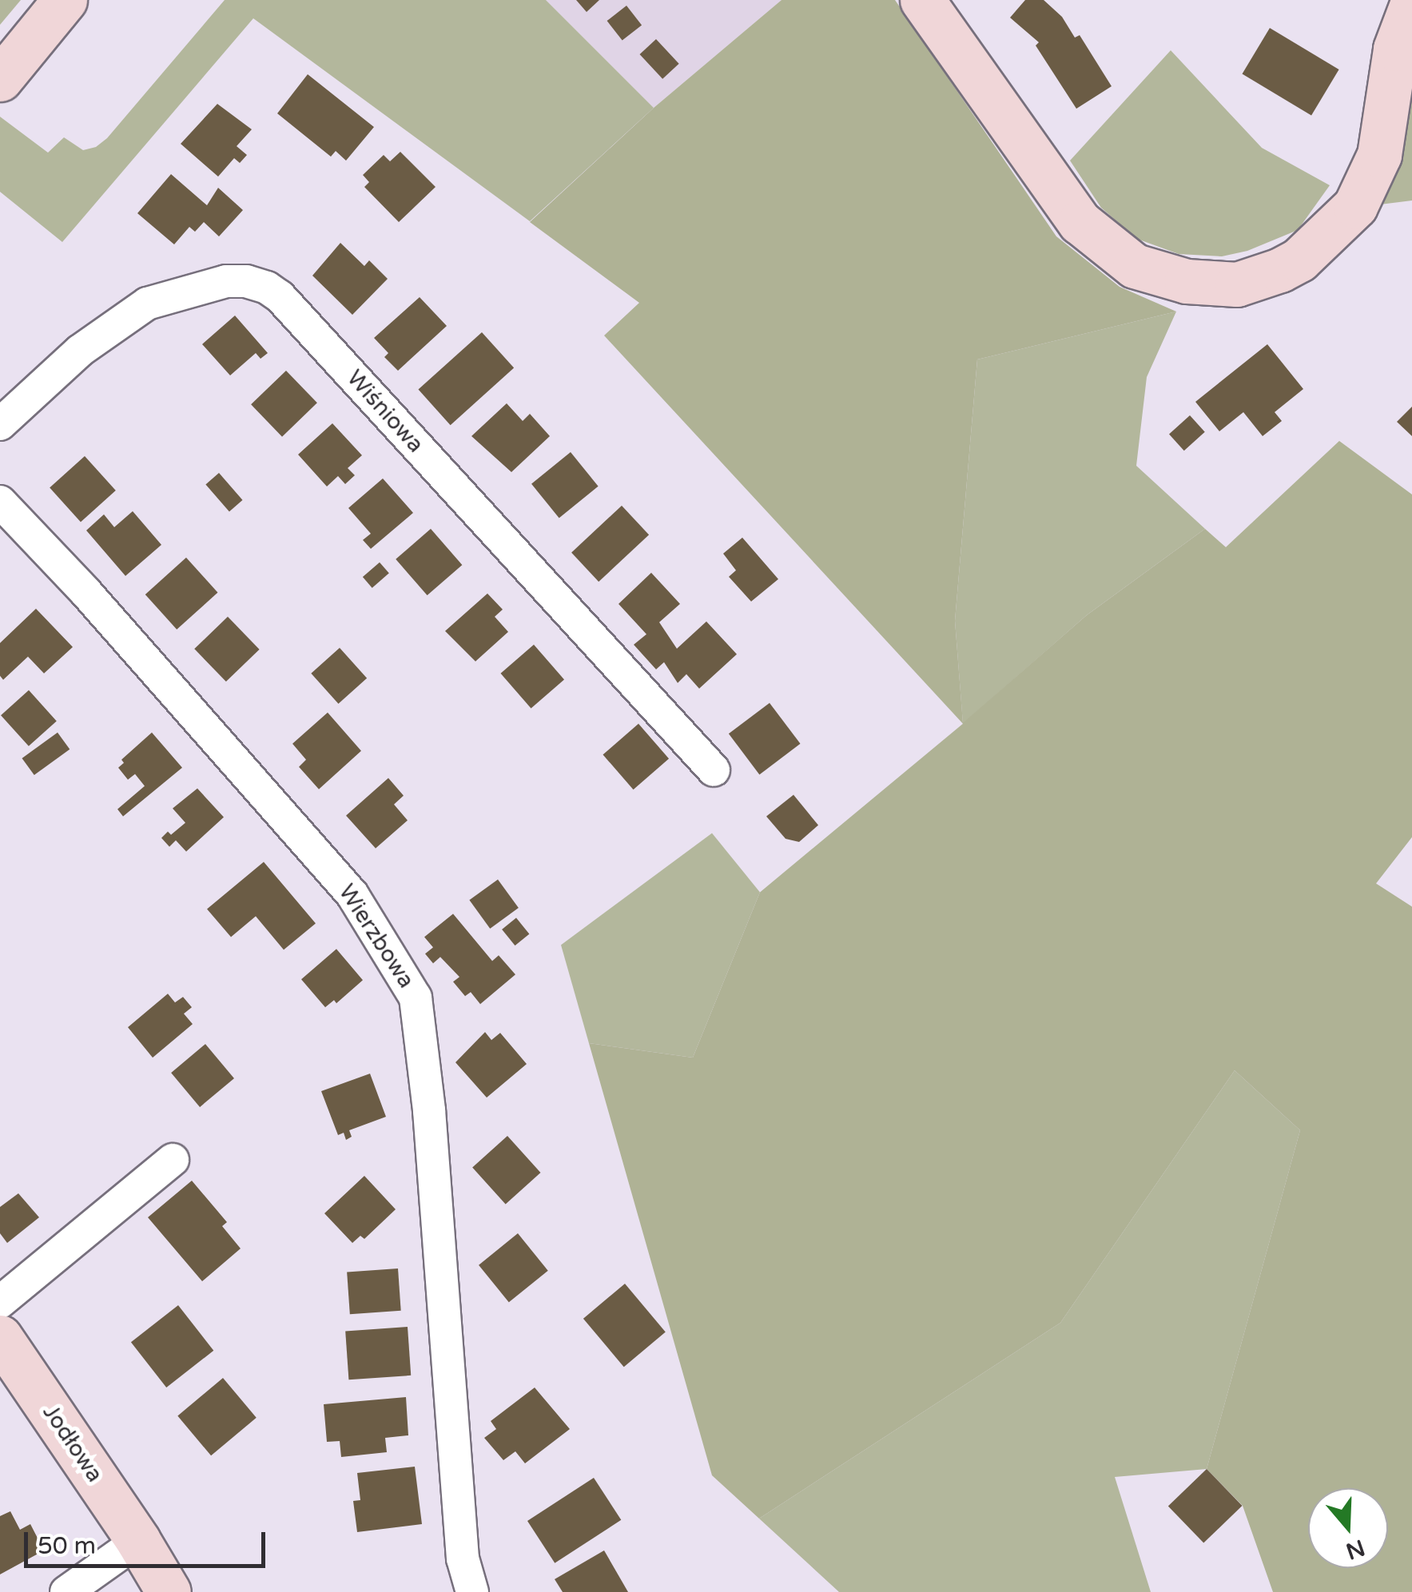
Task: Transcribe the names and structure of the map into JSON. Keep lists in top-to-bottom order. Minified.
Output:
{"streets":{"street":["Wiśniowa","Wierzbowa","Jodłowa"]},"scale_bar":"50 m","north":"bottom"}
